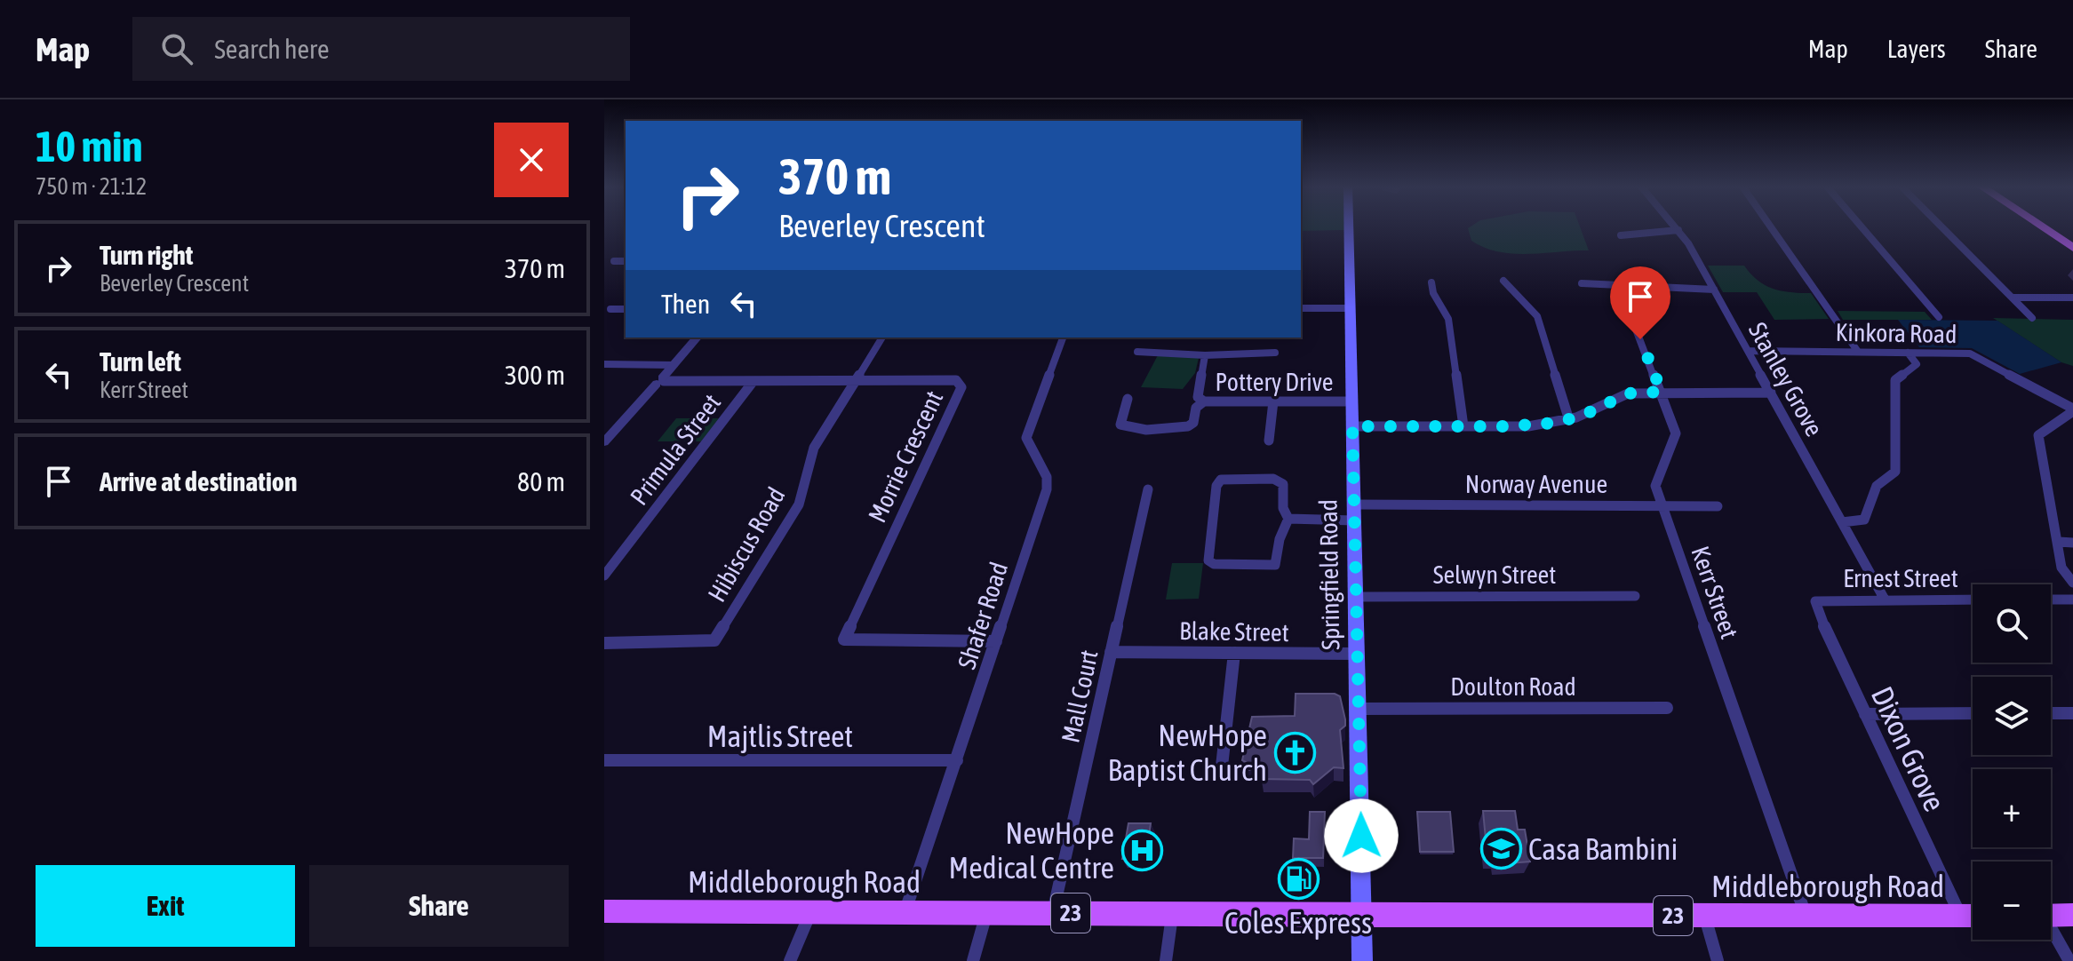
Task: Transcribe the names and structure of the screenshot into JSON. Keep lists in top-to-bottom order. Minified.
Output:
{"streets":{"main road":["Springfield Road","Middleborough Road","23"],"street":["Kinkora Road","Stanley Grove","Pottery Drive","Primula Street","Morrie Crescent","Norway Avenue","Hibiscus Road","Selwyn Street","Ernest Street","Kerr Street","Shafer Road","Blake Street","Doulton Road","Mall Court","Majtlis Street","Dixon Grove"]},"crossings":[["Kinkora Road","Stanley Grove"],["Stanley Grove","Ernest Street"],["Pottery Drive","Springfield Road"],["Primula Street","Morrie Crescent"],["Morrie Crescent","Hibiscus Road"],["Morrie Crescent","Shafer Road"],["Norway Avenue","Springfield Road"],["Norway Avenue","Kerr Street"],["Springfield Road","Selwyn Street"],["Springfield Road","Blake Street"],["Springfield Road","Doulton Road"],["Springfield Road","Middleborough Road"],["Ernest Street","Dixon Grove"],["Kerr Street","Middleborough Road"],["Shafer Road","Majtlis Street"],["Shafer Road","Middleborough Road"],["Blake Street","Mall Court"],["Mall Court","Middleborough Road"],["Dixon Grove","Middleborough Road"]],"places":{"church":["NewHope Baptist Church"],"school or university":["Casa Bambini"],"hospital":["NewHope Medical Centre"],"fuel station":["Coles Express"]},"page":{"header":"Map","search":"Search here","nav":["Map","Layers","Share"],"heading":["10 min","750 m · 21:12"],"turn":["370 m","Beverley Crescent"],"list":[{"name":"Turn right","note":"Beverley Crescent","value":"370 m"},{"name":"Turn left","note":"Kerr Street","value":"300 m"},{"name":"Arrive at destination","value":"80 m"}],"then":"Then","map_buttons":["+","−"],"buttons":["Exit","Share"]}}
